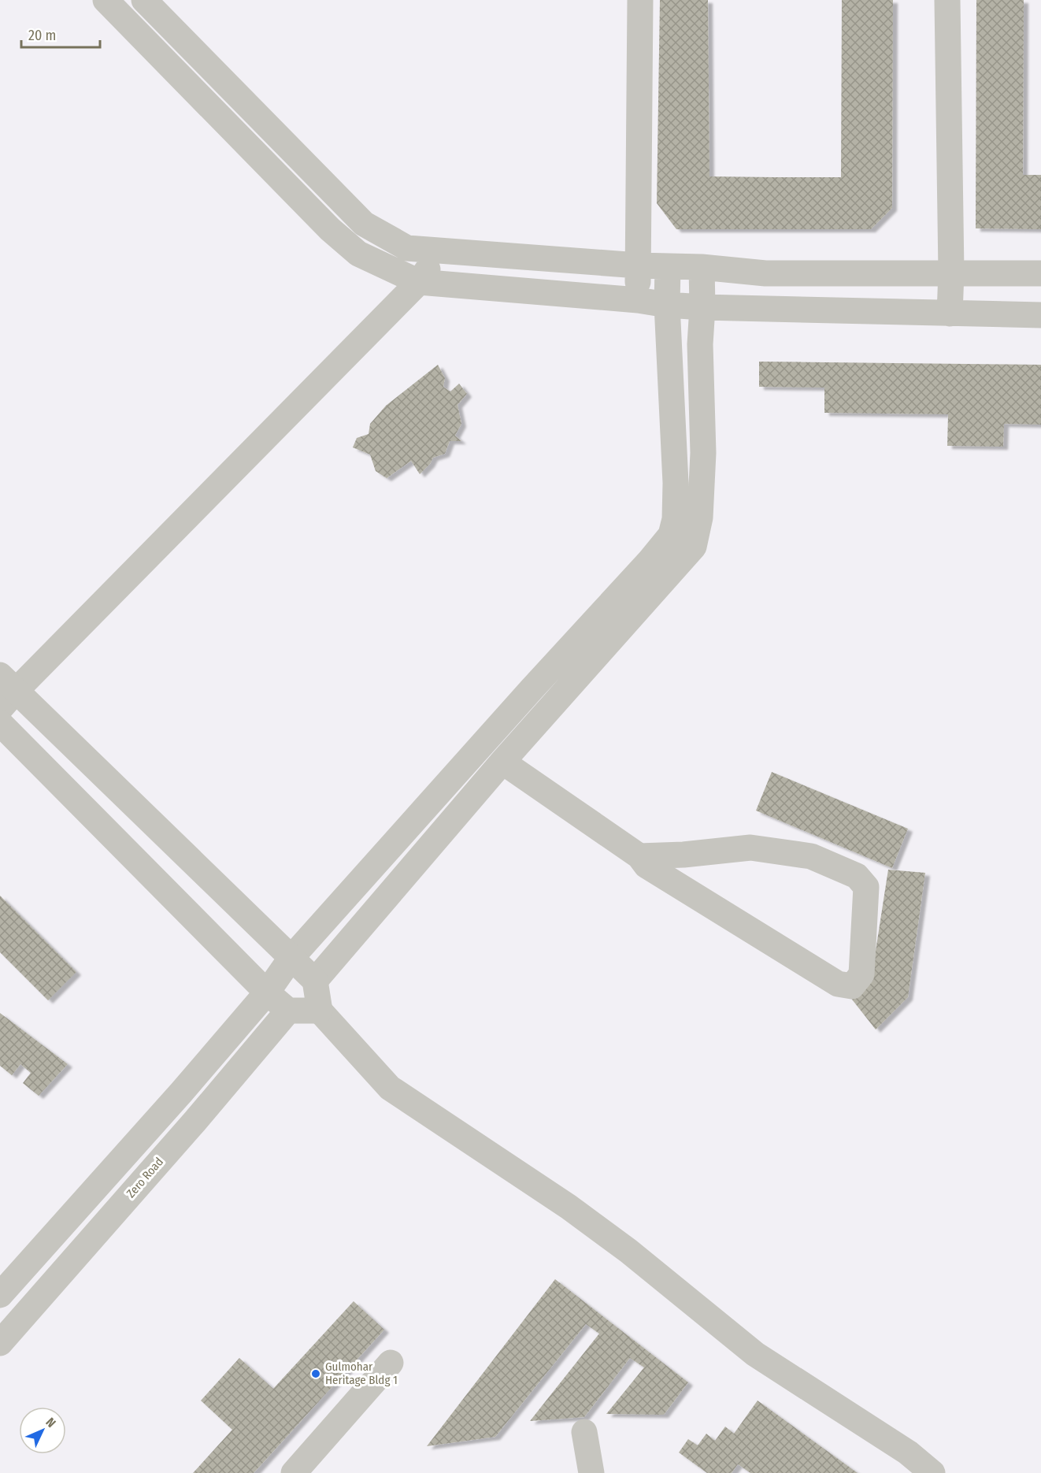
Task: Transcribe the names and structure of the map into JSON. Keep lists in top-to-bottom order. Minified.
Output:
{"streets":{"street":["Zero Road"]},"places":["Gulmohar Heritage Bldg 1"],"scale_bar":"20 m","north":"top right"}
